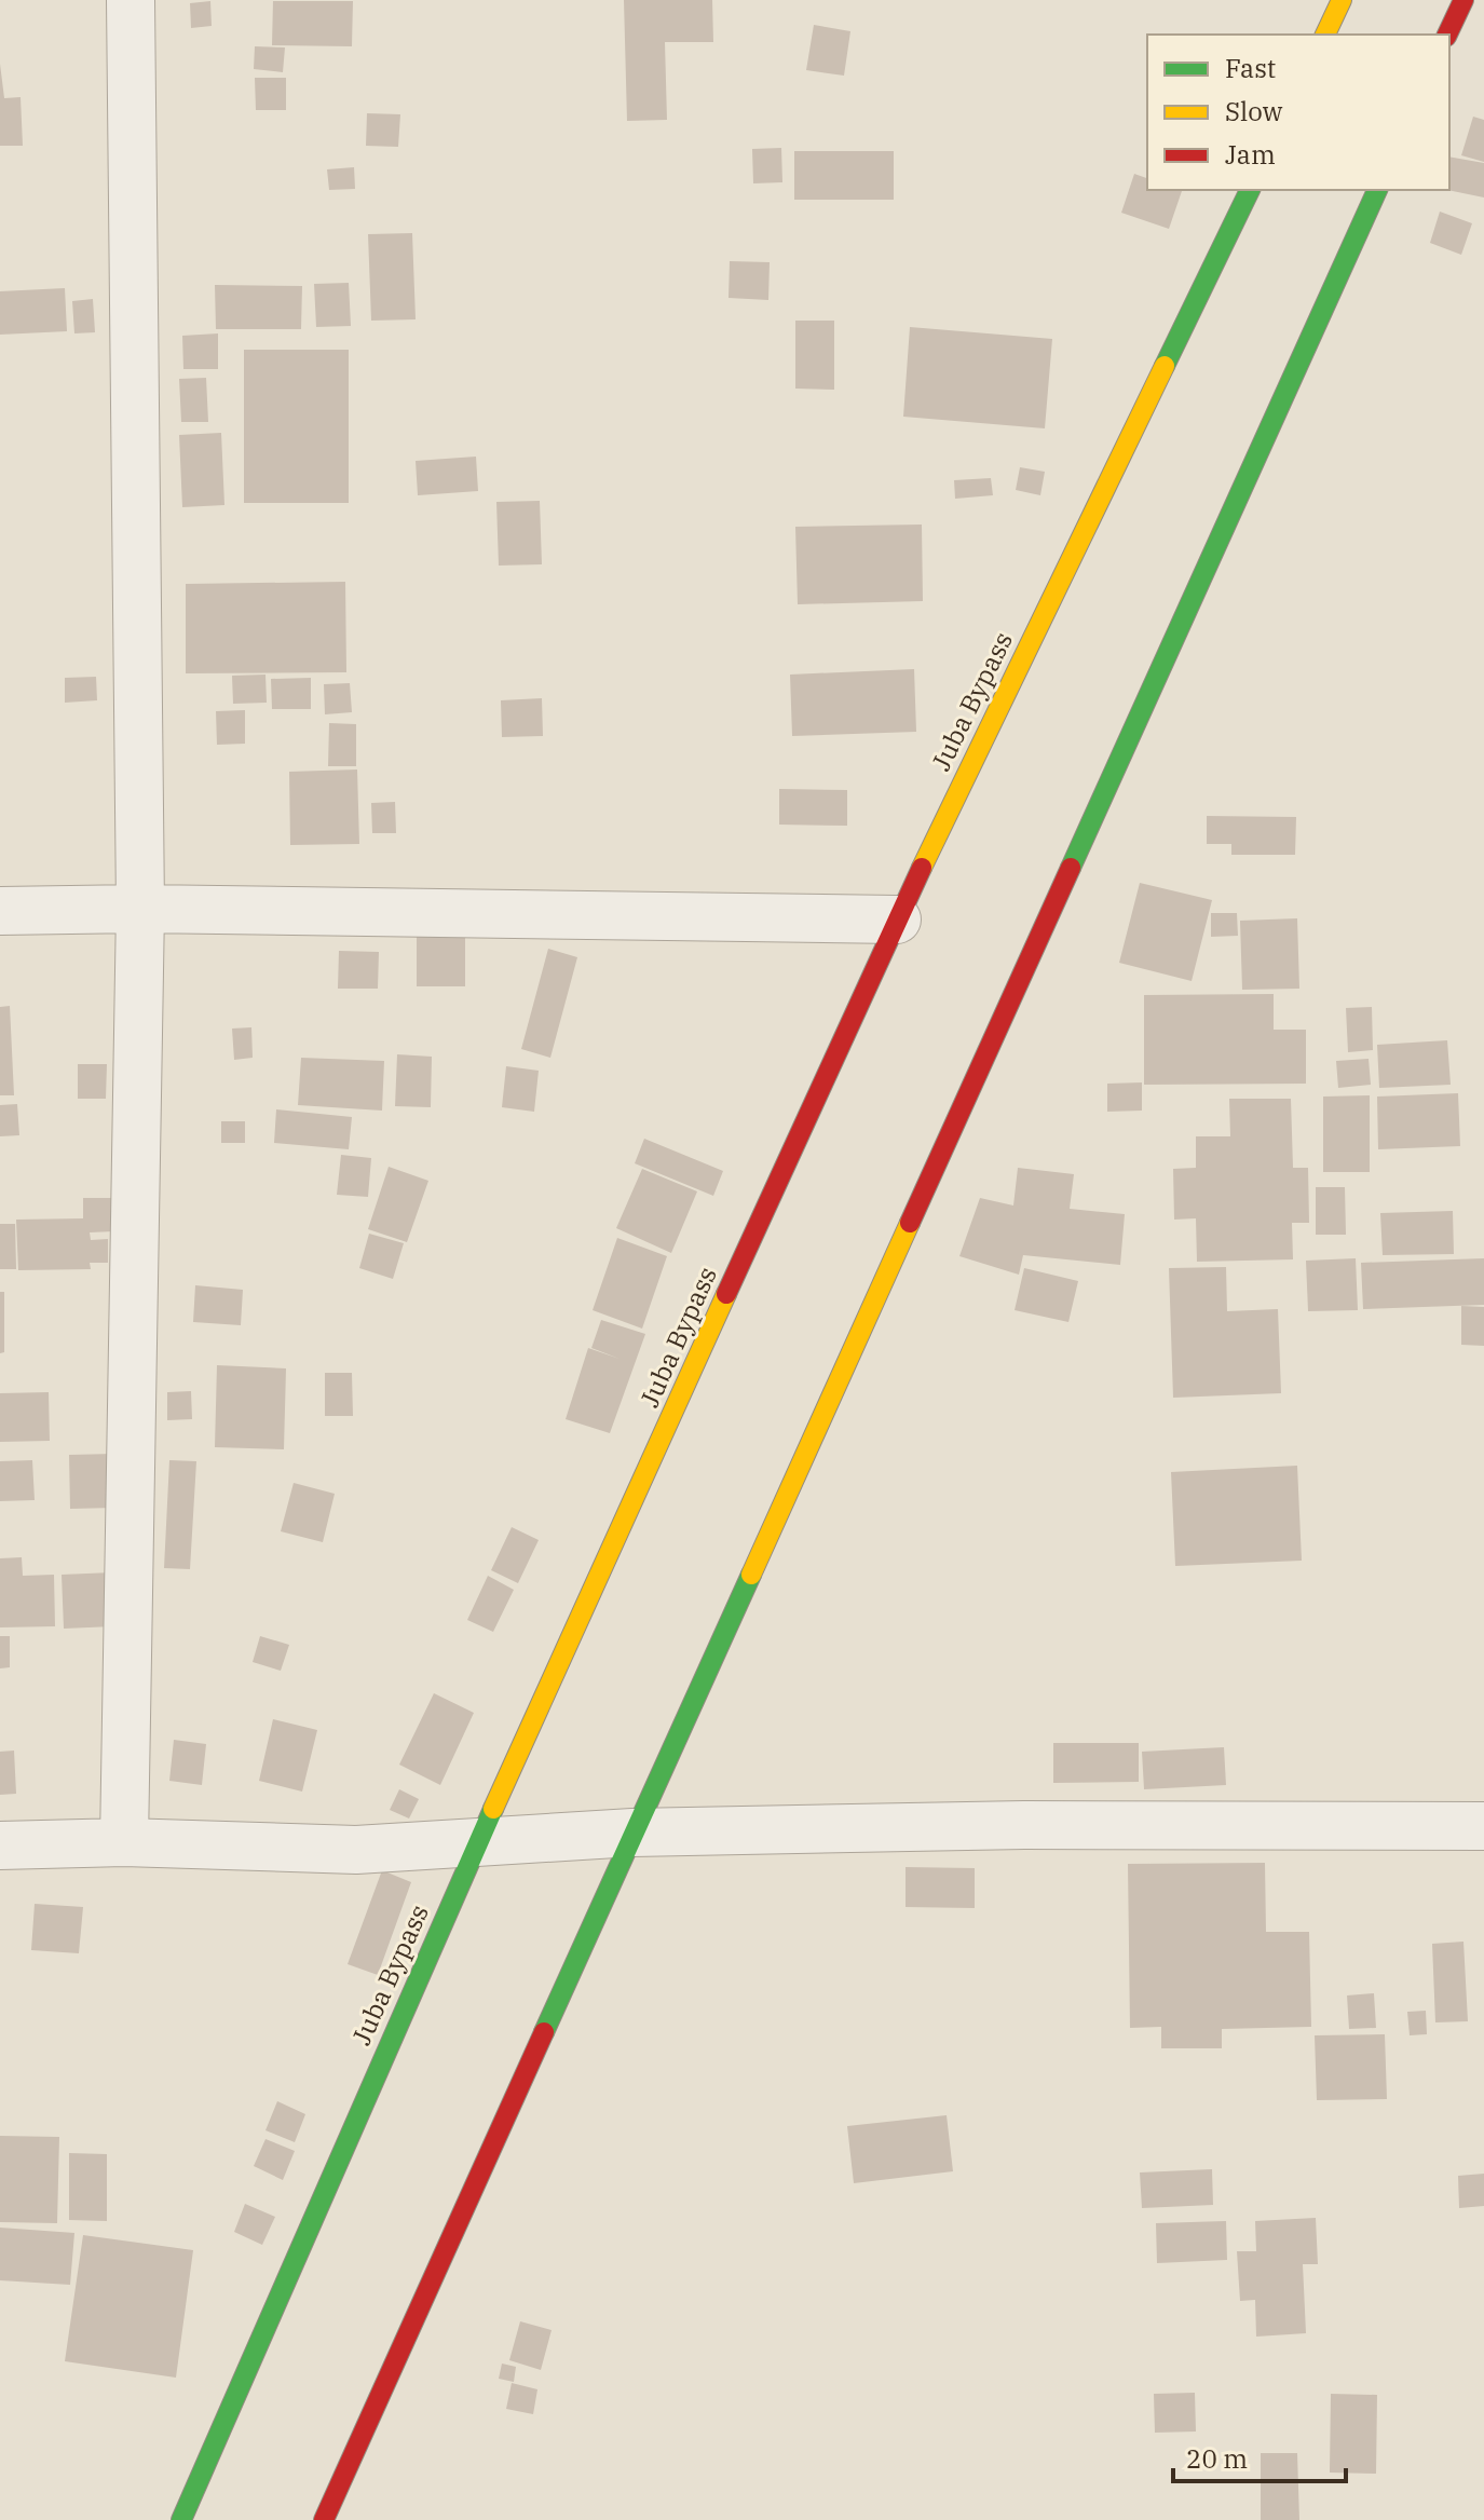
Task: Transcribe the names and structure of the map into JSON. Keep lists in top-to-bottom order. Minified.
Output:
{"streets":{"main road":["Juba Bypass"]},"legend":["Fast","Slow","Jam"],"scale_bar":"20 m"}
